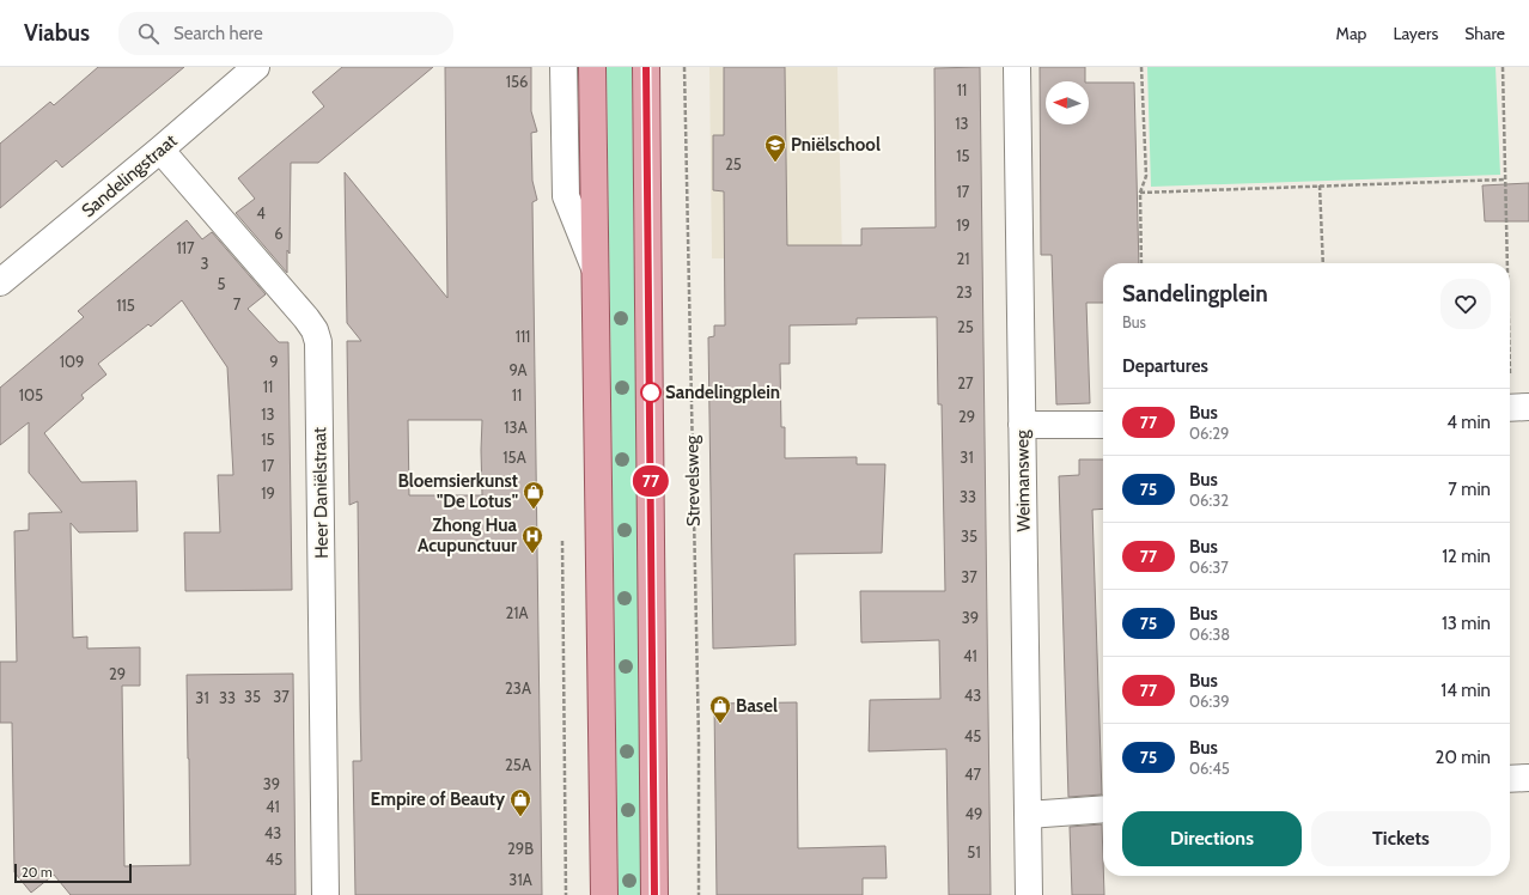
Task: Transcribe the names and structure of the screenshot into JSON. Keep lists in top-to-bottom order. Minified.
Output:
{"streets":{"street":["Sandelingstraat","Weimansweg","Heer Daniëlstraat"],"path":["Strevelsweg"]},"crossings":[["Sandelingstraat","Heer Daniëlstraat"]],"places":{"school or university":["Pniëlschool"],"other":["Sandelingplein"],"shop":["Bloemsierkunst \"De Lotus\"","Basel","Empire of Beauty"],"hospital":["Zhong Hua Acupunctuur"]},"lines":["bus line 77"],"house_numbers":["156","11","13","15","25","17","4","19","6","117","21","3","5","23","7","115","25","111","109","9","9A","27","11","105","11","13","29","13A","15","15A","31","17","19","33","35","37","21A","39","41","29","23A","43","35","37","31","33","45","25A","47","39","41","49","43","29B","51","45","31A"],"scale_bar":"20 m","north":"left","page":{"header":"Viabus","search":"Search here","nav":["Map","Layers","Share"],"on_map":"77","heading":[["Sandelingplein","Bus"],"Departures"],"list":[{"mark":"77","name":"Bus","note":"06:29","value":"4 min"},{"mark":"75","name":"Bus","note":"06:32","value":"7 min"},{"mark":"77","name":"Bus","note":"06:37","value":"12 min"},{"mark":"75","name":"Bus","note":"06:38","value":"13 min"},{"mark":"77","name":"Bus","note":"06:39","value":"14 min"},{"mark":"75","name":"Bus","note":"06:45","value":"20 min"}],"buttons":["Directions","Tickets"],"scale":"20 m"}}
